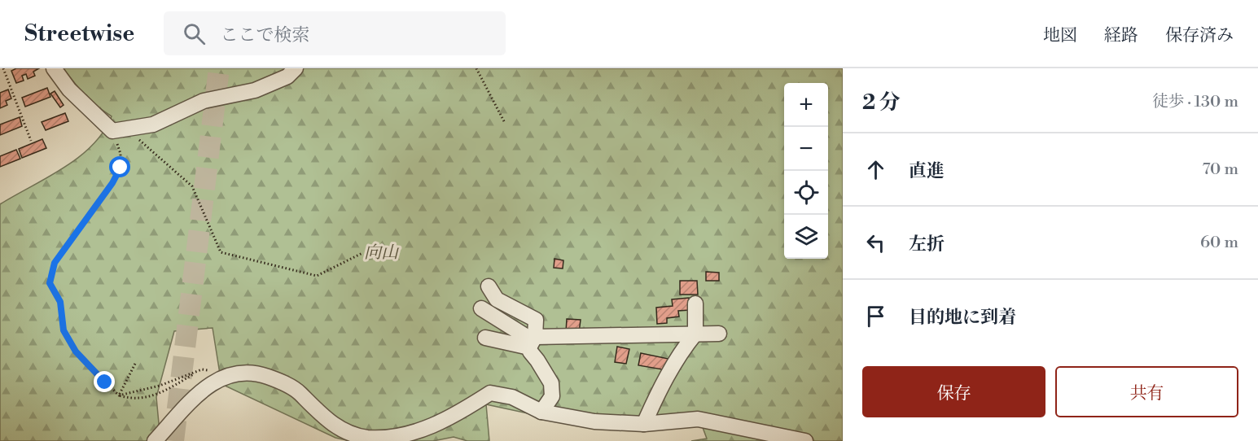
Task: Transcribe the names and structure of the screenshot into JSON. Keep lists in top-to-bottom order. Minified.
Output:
{"parks":["向山"],"page":{"header":"Streetwise","search":"ここで検索","nav":["地図","経路","保存済み"],"heading":["2 分","徒歩 · 130 m"],"map_buttons":["+","−"],"list":[["直進","70 m"],["左折","60 m"],"目的地に到着"],"buttons":["保存","共有"]}}
